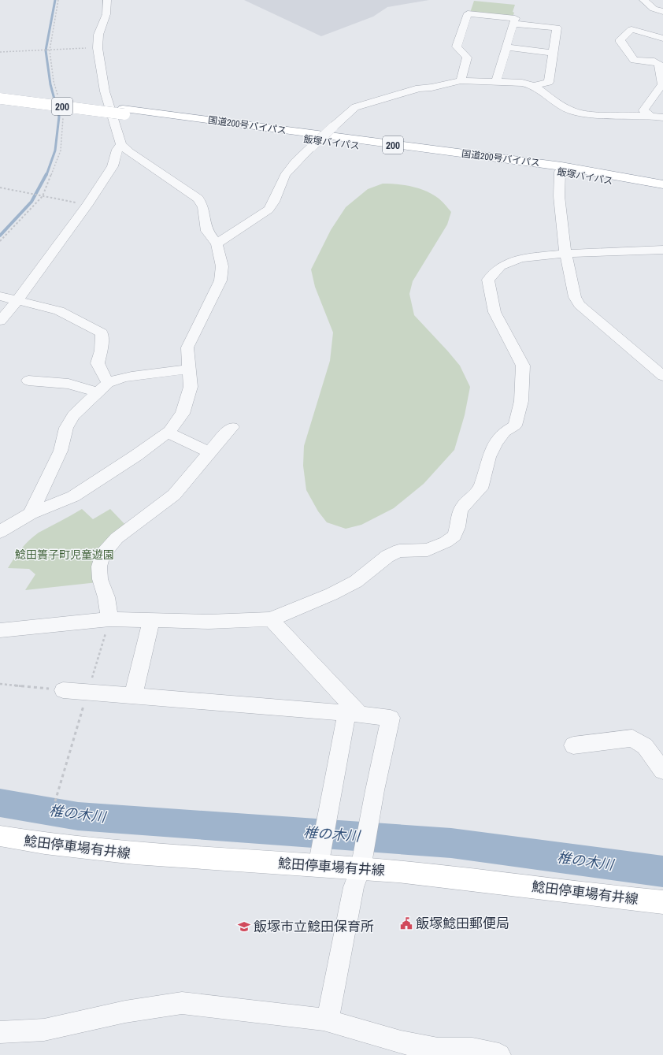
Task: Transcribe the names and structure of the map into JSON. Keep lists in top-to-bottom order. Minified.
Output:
{"streets":{"main road":["200","国道200号バイパス","飯塚バイパス","鯰田停車場有井線"]},"crossings":[["国道200号バイパス","飯塚バイパス"]],"water":["椎の木川"],"parks":["鯰田簀子町児童遊園"],"places":{"public building":["飯塚鯰田郵便局"],"school or university":["飯塚市立鯰田保育所"]}}
